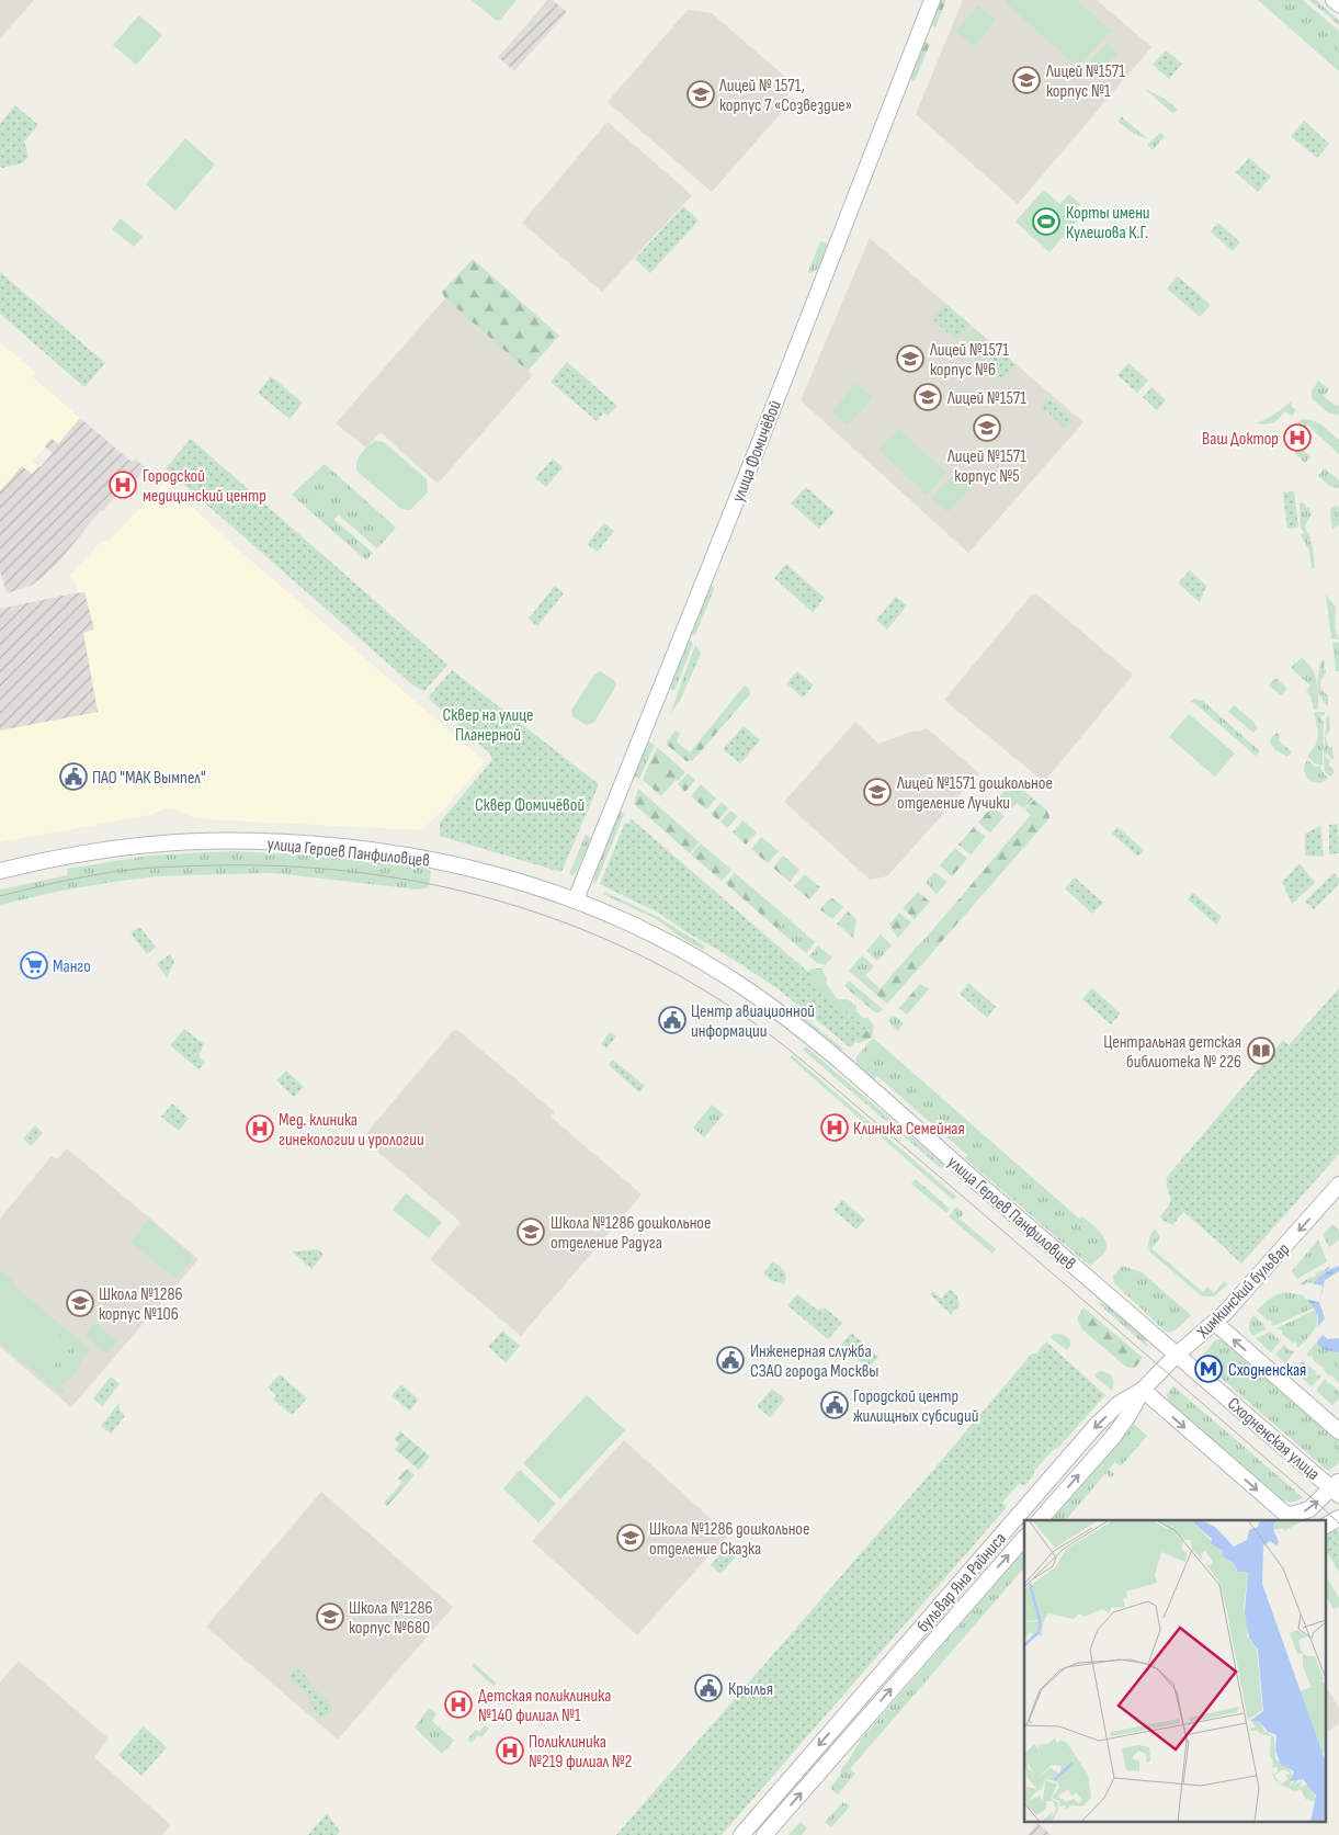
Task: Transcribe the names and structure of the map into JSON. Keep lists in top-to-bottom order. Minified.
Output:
{"streets":{"main road":["улица Фомичёвой","улица Героев Панфиловцев","Химкинский бульвар","Сходненская улица","бульвар Яна Райниса"]},"crossings":[["улица Фомичёвой","улица Героев Панфиловцев"],["улица Героев Панфиловцев","Сходненская улица"],["Химкинский бульвар","Сходненская улица"],["Химкинский бульвар","бульвар Яна Райниса"],["Сходненская улица","бульвар Яна Райниса"]],"one_way":["Химкинский бульвар"],"parks":["Сквер на улице Планерной","Сквер Фомичёвой"],"places":{"school or university":["Лицей №1571 корпус №1","Лицей № 1571, корпус 7 «Созвездие»","Лицей №1571 корпус №6","Лицей №1571","Лицей №1571 корпус №5","Лицей №1571 дошкольное отделение Лучики","Школа №1286 дошкольное отделение Радуга","Школа №1286 корпус №106","Школа №1286 дошкольное отделение Сказка","Школа №1286 корпус №680"],"sports":["Корты имени Кулешова К.Г."],"hospital":["Ваш Доктор","Городской медицинский центр","Клиника Семейная","Мед. клиника гинекологии и урологии","Детская поликлиника №140 филиал №1","Поликлиника №219 филиал №2"],"public building":["ПАО \"МАК Вымпел\"","Центр авиационной информации","Инженерная служба СЗАО города Москвы","Городской центр жилищных субсидий","Крылья"],"supermarket":["Манго"],"library":["Центральная детская библиотека № 226"],"metro station":["Сходненская"]}}
